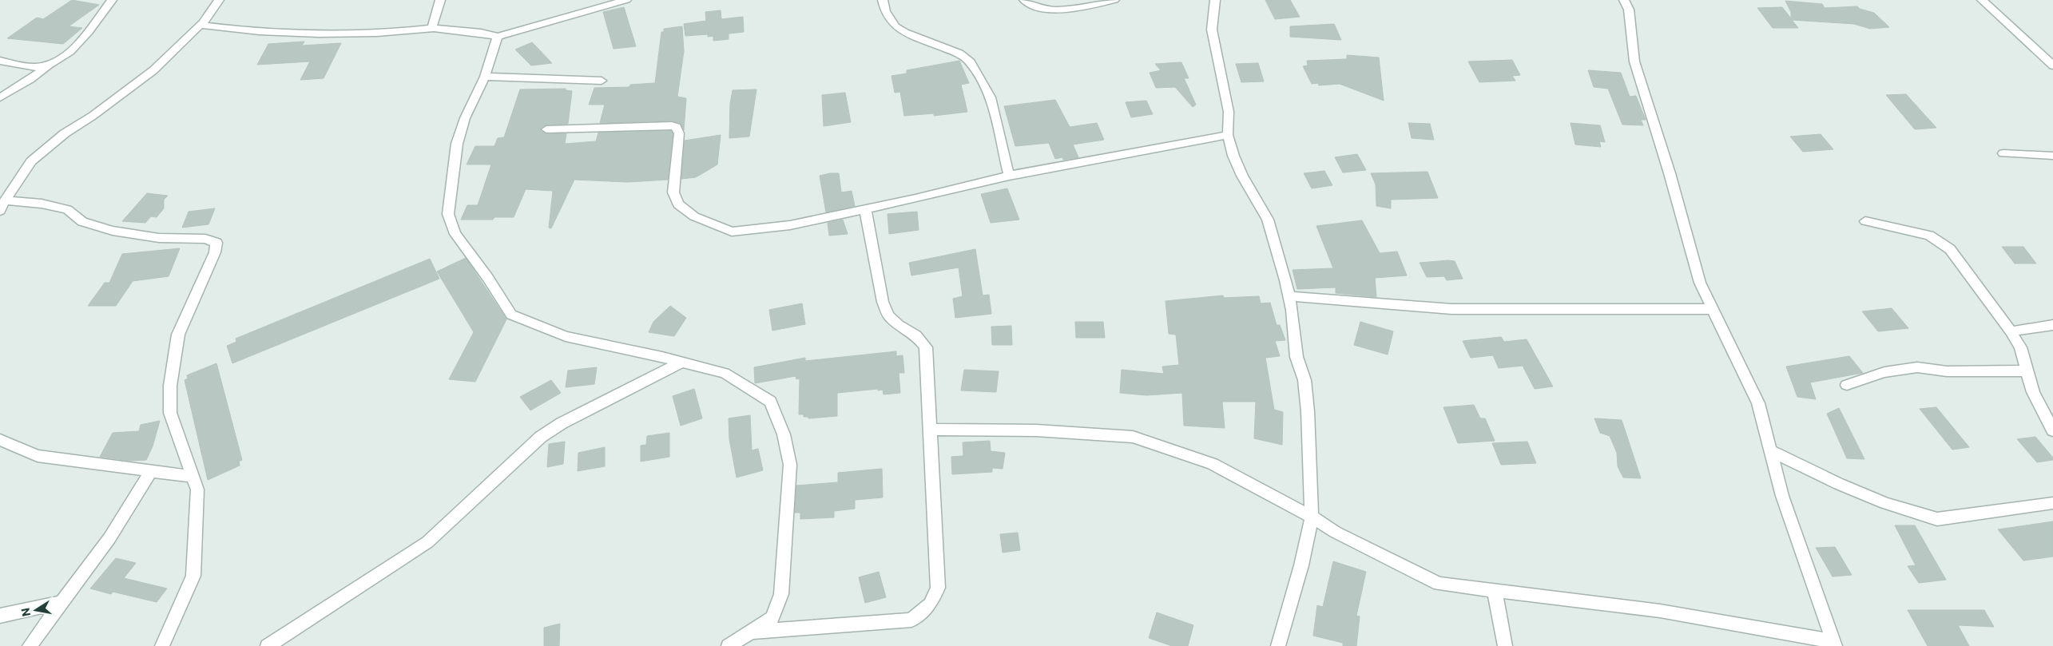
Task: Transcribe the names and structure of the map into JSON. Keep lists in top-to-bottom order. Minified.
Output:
{"north":"left"}
